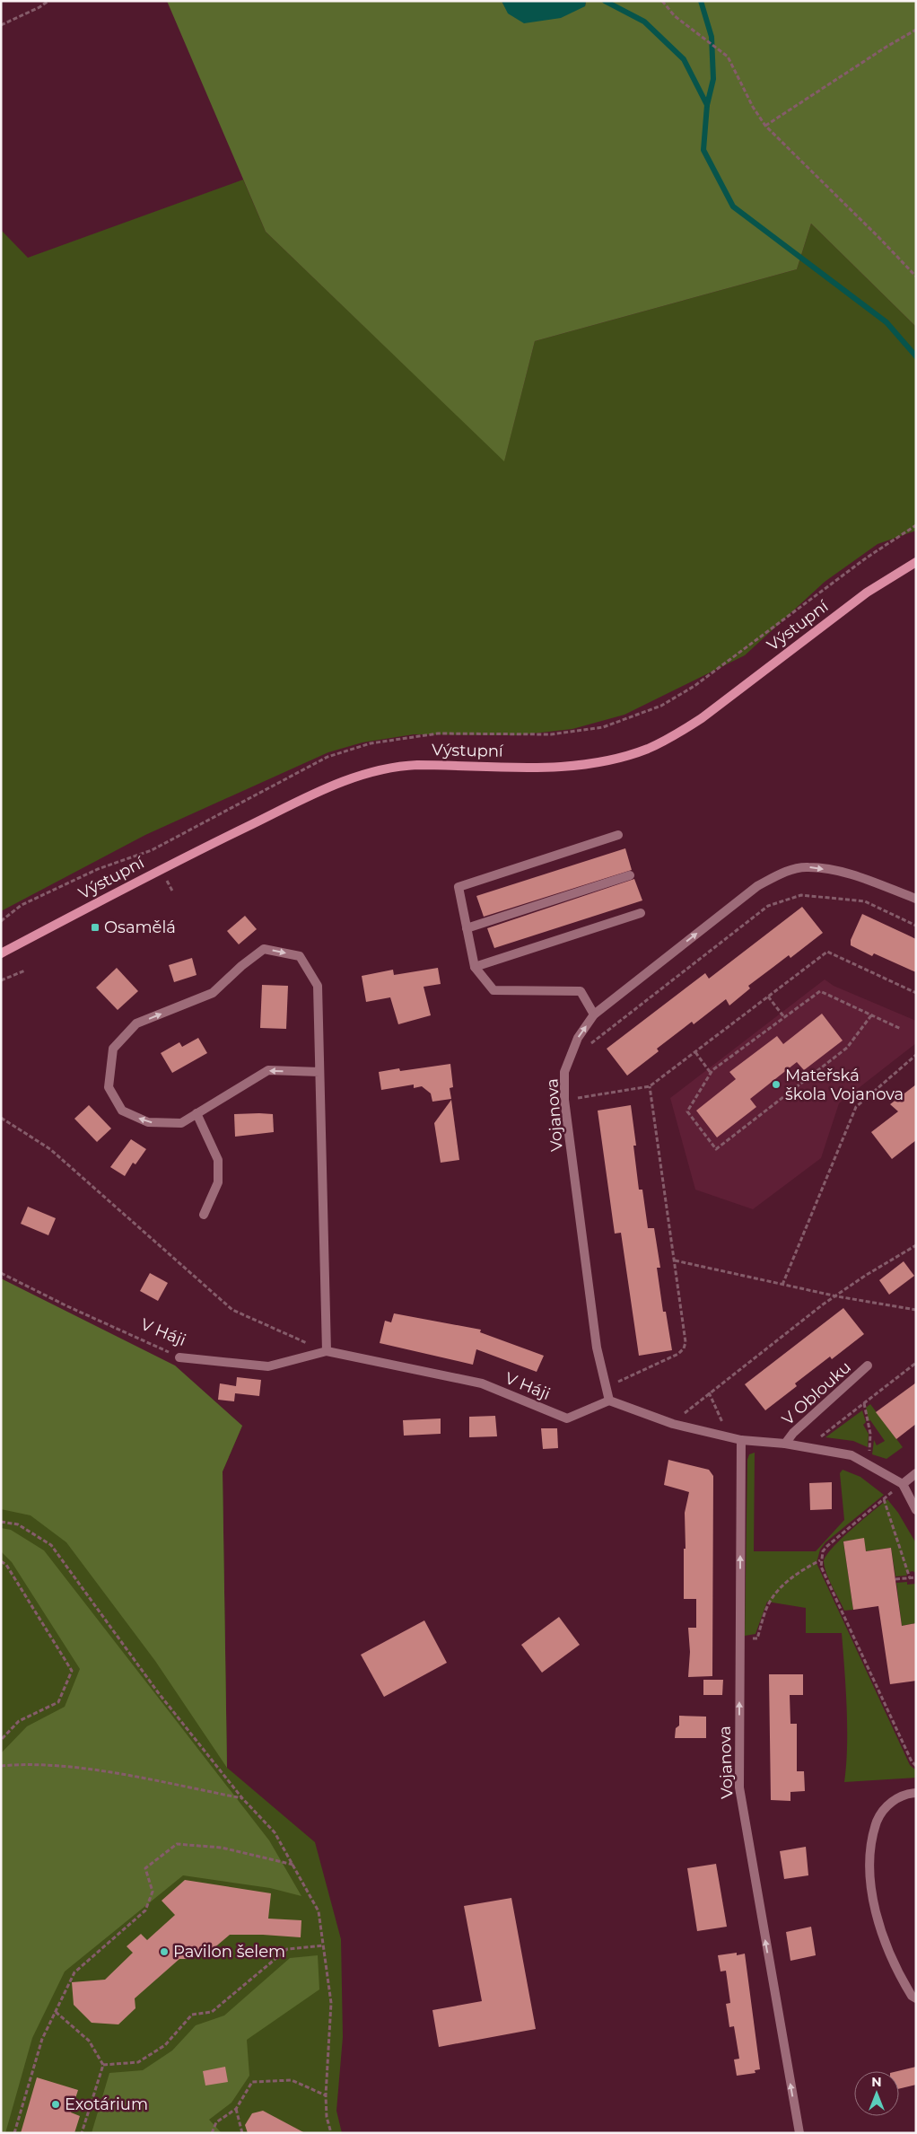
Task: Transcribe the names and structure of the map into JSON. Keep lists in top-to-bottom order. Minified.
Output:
{"streets":{"street":["Výstupní","Vojanova","V Háji","V Oblouku"]},"crossings":[["Vojanova","V Háji"]],"places":{"transit":["Osamělá"],"other":["Mateřská škola Vojanova","Pavilon šelem","Exotárium"]},"north":"top"}
